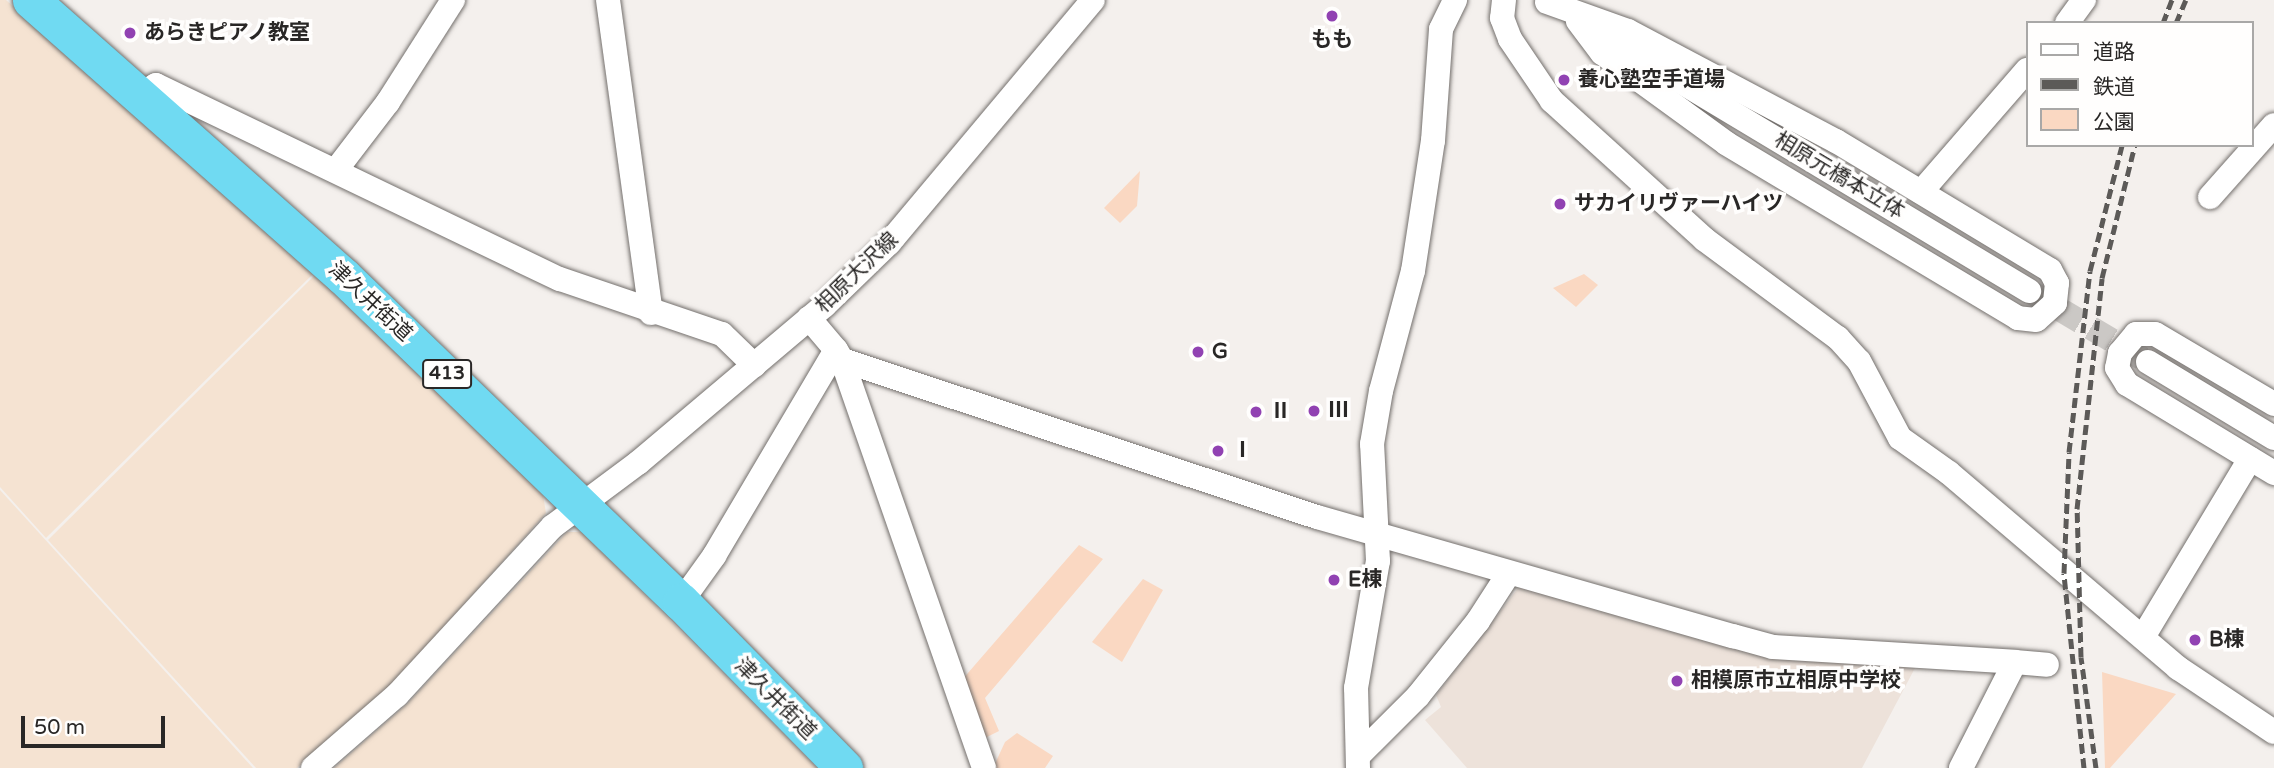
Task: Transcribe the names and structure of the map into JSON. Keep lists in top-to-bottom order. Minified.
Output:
{"streets":{"highway":["津久井街道","413"],"street":["相原元橋本立体","相原大沢線"]},"crossings":[["相原大沢線","津久井街道"]],"places":["もも","あらきピアノ教室","養心塾空手道場","サカイリヴァーハイツ","G","Ⅲ","Ⅱ","Ⅰ","E棟","B棟","相模原市立相原中学校"],"legend":["道路","鉄道","公園"],"scale_bar":"50 m"}
